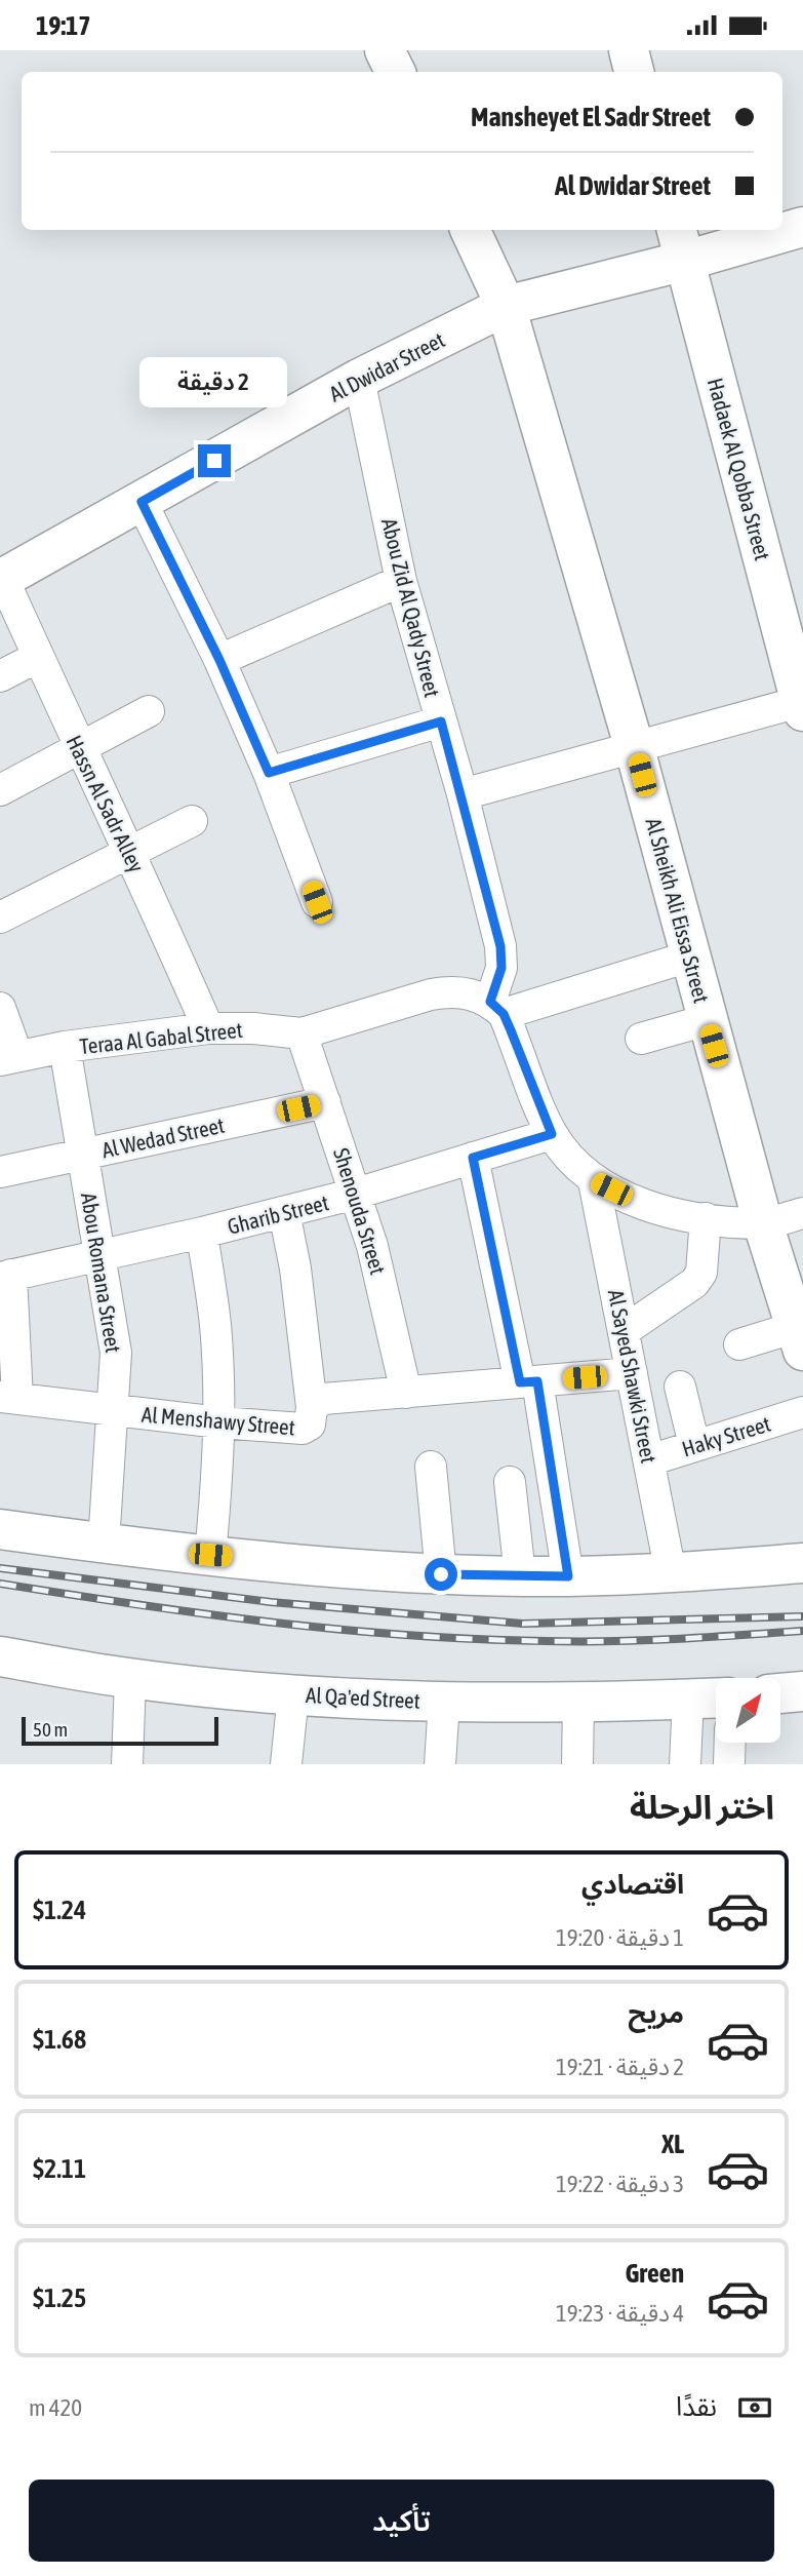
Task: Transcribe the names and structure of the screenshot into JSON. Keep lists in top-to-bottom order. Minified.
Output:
{"streets":{"street":["Al Dwidar Street","Hadaek Al Qobba Street","Abou Zid Al Qady Street","Hassn Al Sadr Alley","Al Sheikh Ali Eissa Street","Teraa Al Gabal Street","Al Wedad Street","Shenouda Street","Gharib Street","Abou Romana Street","Al Sayed Shawki Street","Al Menshawy Street","Haky Street","Al Qa'ed Street"]},"crossings":[["Al Dwidar Street","Hadaek Al Qobba Street"],["Al Dwidar Street","Abou Zid Al Qady Street"],["Al Dwidar Street","Hassn Al Sadr Alley"],["Al Dwidar Street","Al Sheikh Ali Eissa Street"],["Abou Zid Al Qady Street","Teraa Al Gabal Street"],["Hassn Al Sadr Alley","Teraa Al Gabal Street"],["Teraa Al Gabal Street","Shenouda Street"],["Teraa Al Gabal Street","Abou Romana Street"],["Al Wedad Street","Shenouda Street"],["Al Wedad Street","Abou Romana Street"],["Shenouda Street","Gharib Street"],["Shenouda Street","Al Menshawy Street"],["Gharib Street","Abou Romana Street"],["Abou Romana Street","Al Menshawy Street"],["Al Sayed Shawki Street","Al Menshawy Street"],["Al Sayed Shawki Street","Haky Street"]],"scale_bar":"50 m","north":"top right","page":{"status":"19:17","banner":["Mansheyet El Sadr Street","Al Dwidar Street"],"bubble":"2 دقيقة","scale":"50 m","heading":"اختر الرحلة","list":[{"name":"اقتصادي","note":"1 دقيقة · 19:20","value":"$1.24"},{"name":"مريح","note":"2 دقيقة · 19:21","value":"$1.68"},{"name":"XL","note":"3 دقيقة · 19:22","value":"$2.11"},{"name":"Green","note":"4 دقيقة · 19:23","value":"$1.25"}],"pay":["نقدًا","420 m"],"buttons":"تأكيد"}}
